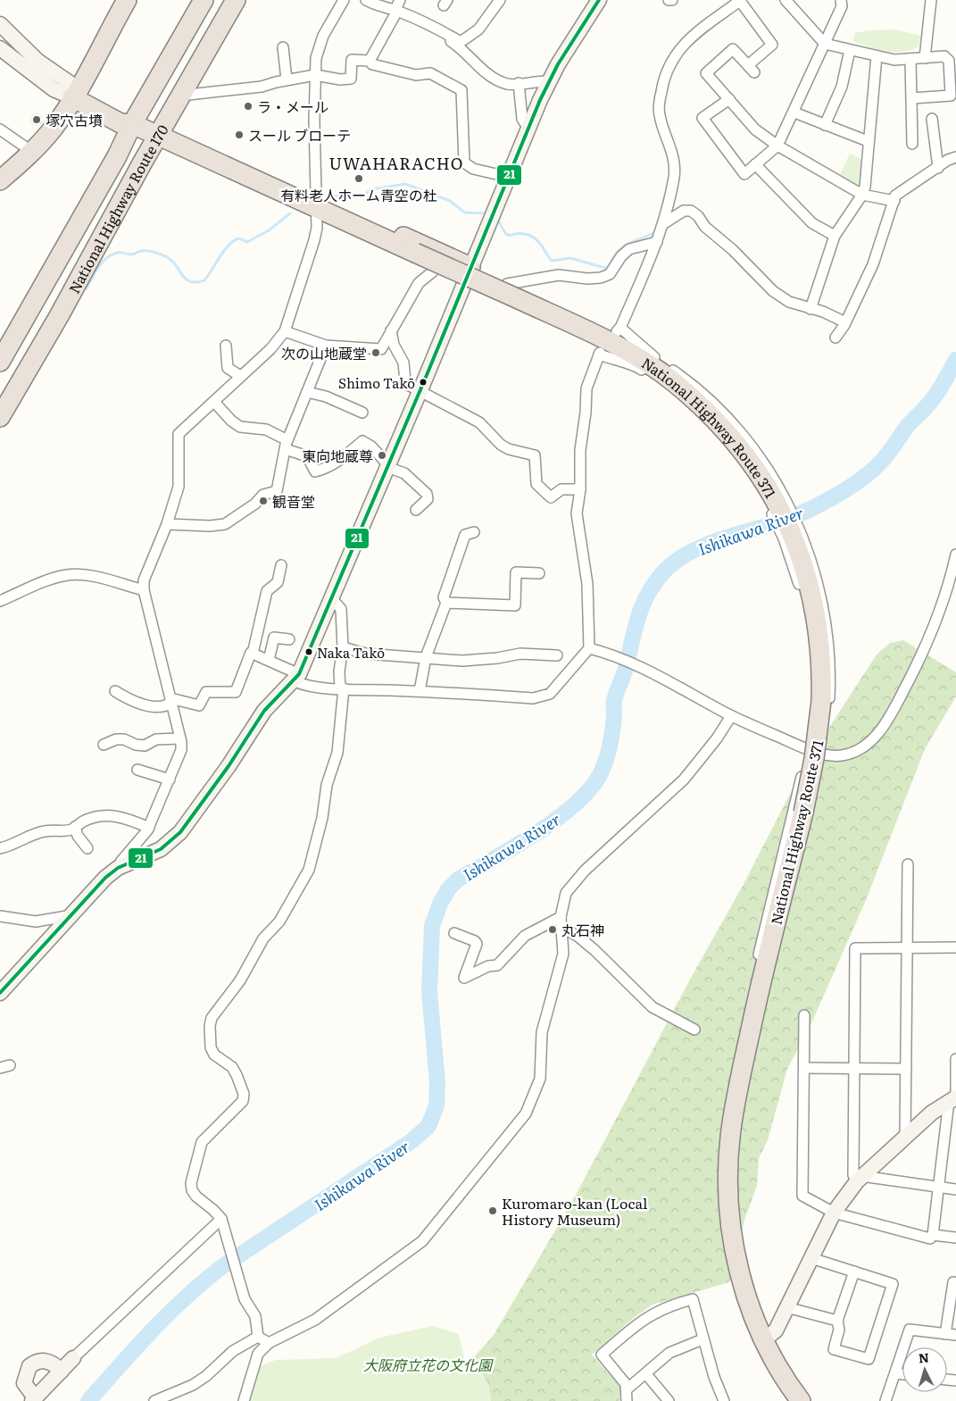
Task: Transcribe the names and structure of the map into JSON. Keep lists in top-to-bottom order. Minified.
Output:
{"streets":{"highway":["National Highway Route 170","National Highway Route 371"]},"crossings":[["National Highway Route 170","National Highway Route 371"]],"districts":["UWAHARACHO"],"water":["Ishikawa River"],"parks":["大阪府立花の文化園"],"places":["ラ・メール","塚穴古墳","スール ブローテ","有料老人ホーム青空の杜","次の山地蔵堂","Shimo Takō","東向地蔵尊","観音堂","Naka Takō","丸石神","Kuromaro-kan (Local History Museum)"],"lines":["transit line 21"],"north":"top"}
